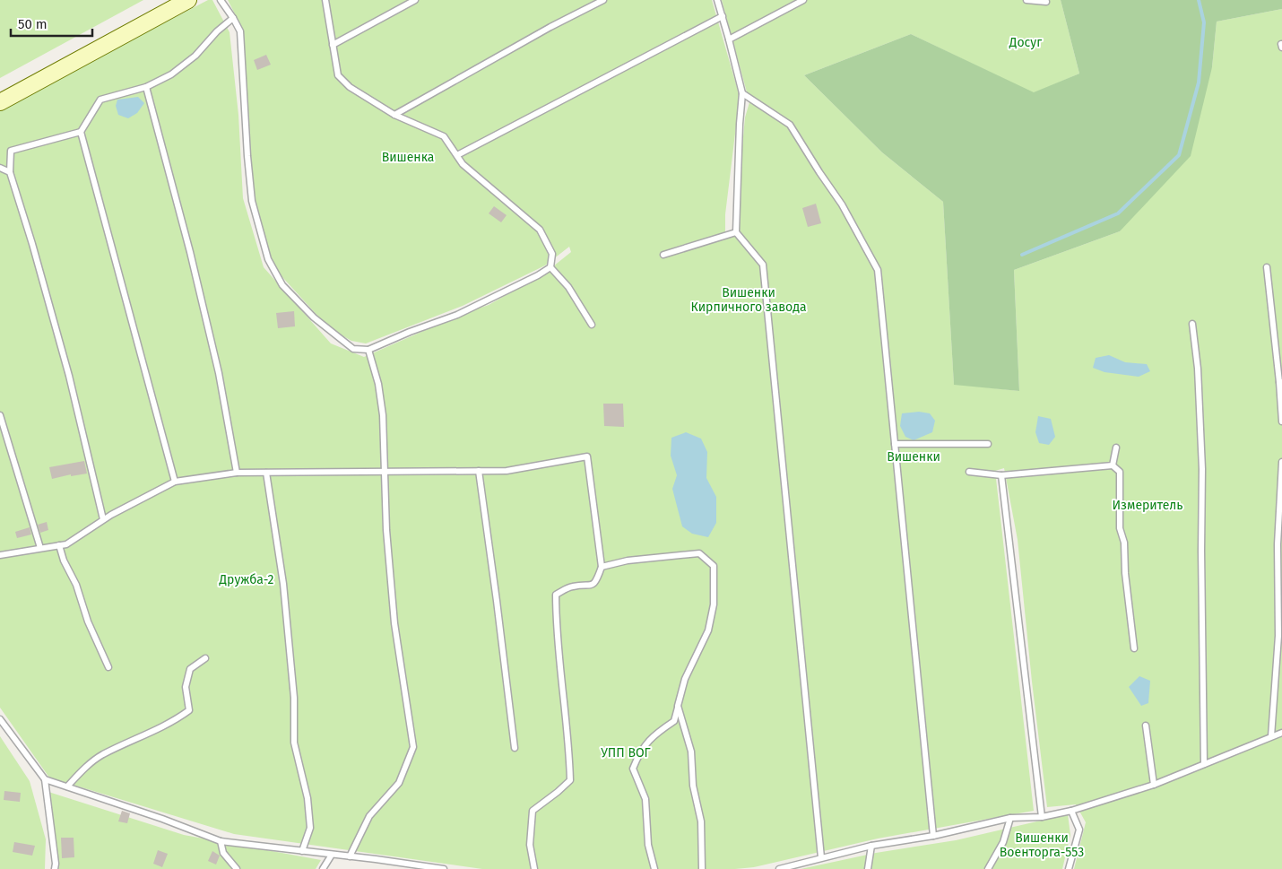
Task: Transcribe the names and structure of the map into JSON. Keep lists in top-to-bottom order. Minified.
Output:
{"parks":["Досуг","Вишенка","Вишенки Кирпичного завода","Вишенки","Измеритель","Дружба-2","УПП ВОГ","Вишенки Военторга-553"],"scale_bar":"50 m"}
